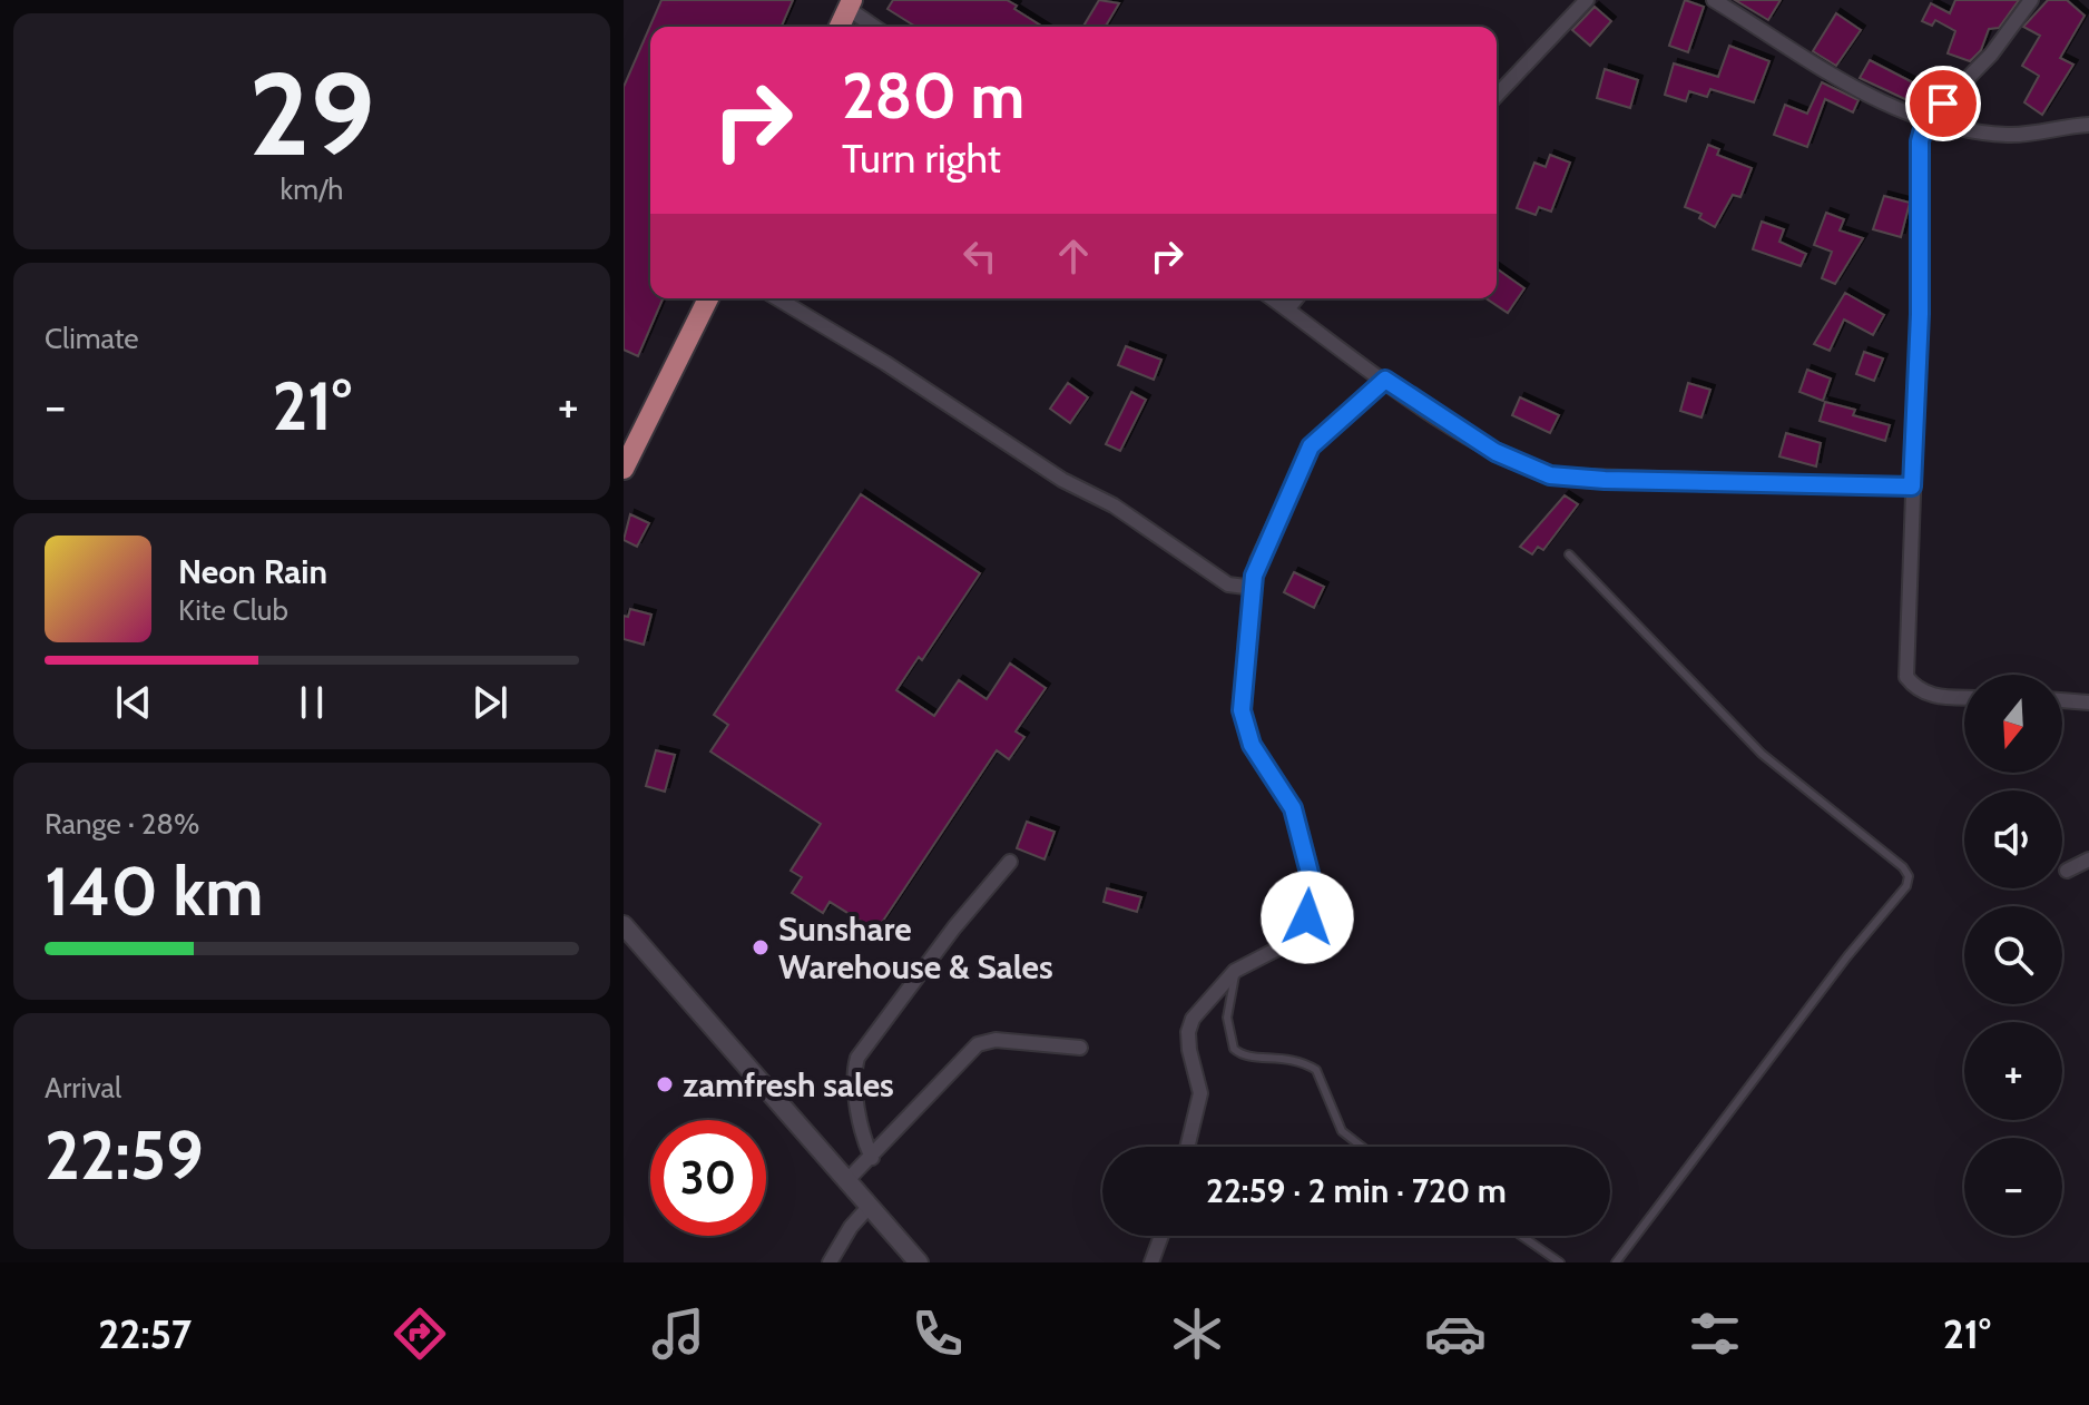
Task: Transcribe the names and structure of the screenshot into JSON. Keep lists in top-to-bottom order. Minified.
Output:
{"places":["Sunshare Warehouse & Sales","zamfresh sales"],"north":"bottom","page":{"tile":[["29","km/h"],"Climate",["Range · 28%","140 km"],["Arrival","22:59"]],"turn":["280 m","Turn right"],"heat":["−","21°","+"],"song":["Neon Rain","Kite Club"],"map_buttons":["+","−"],"limit":"30","trip":"22:59 · 2 min · 720 m","tabs":["22:57","21°"]}}
